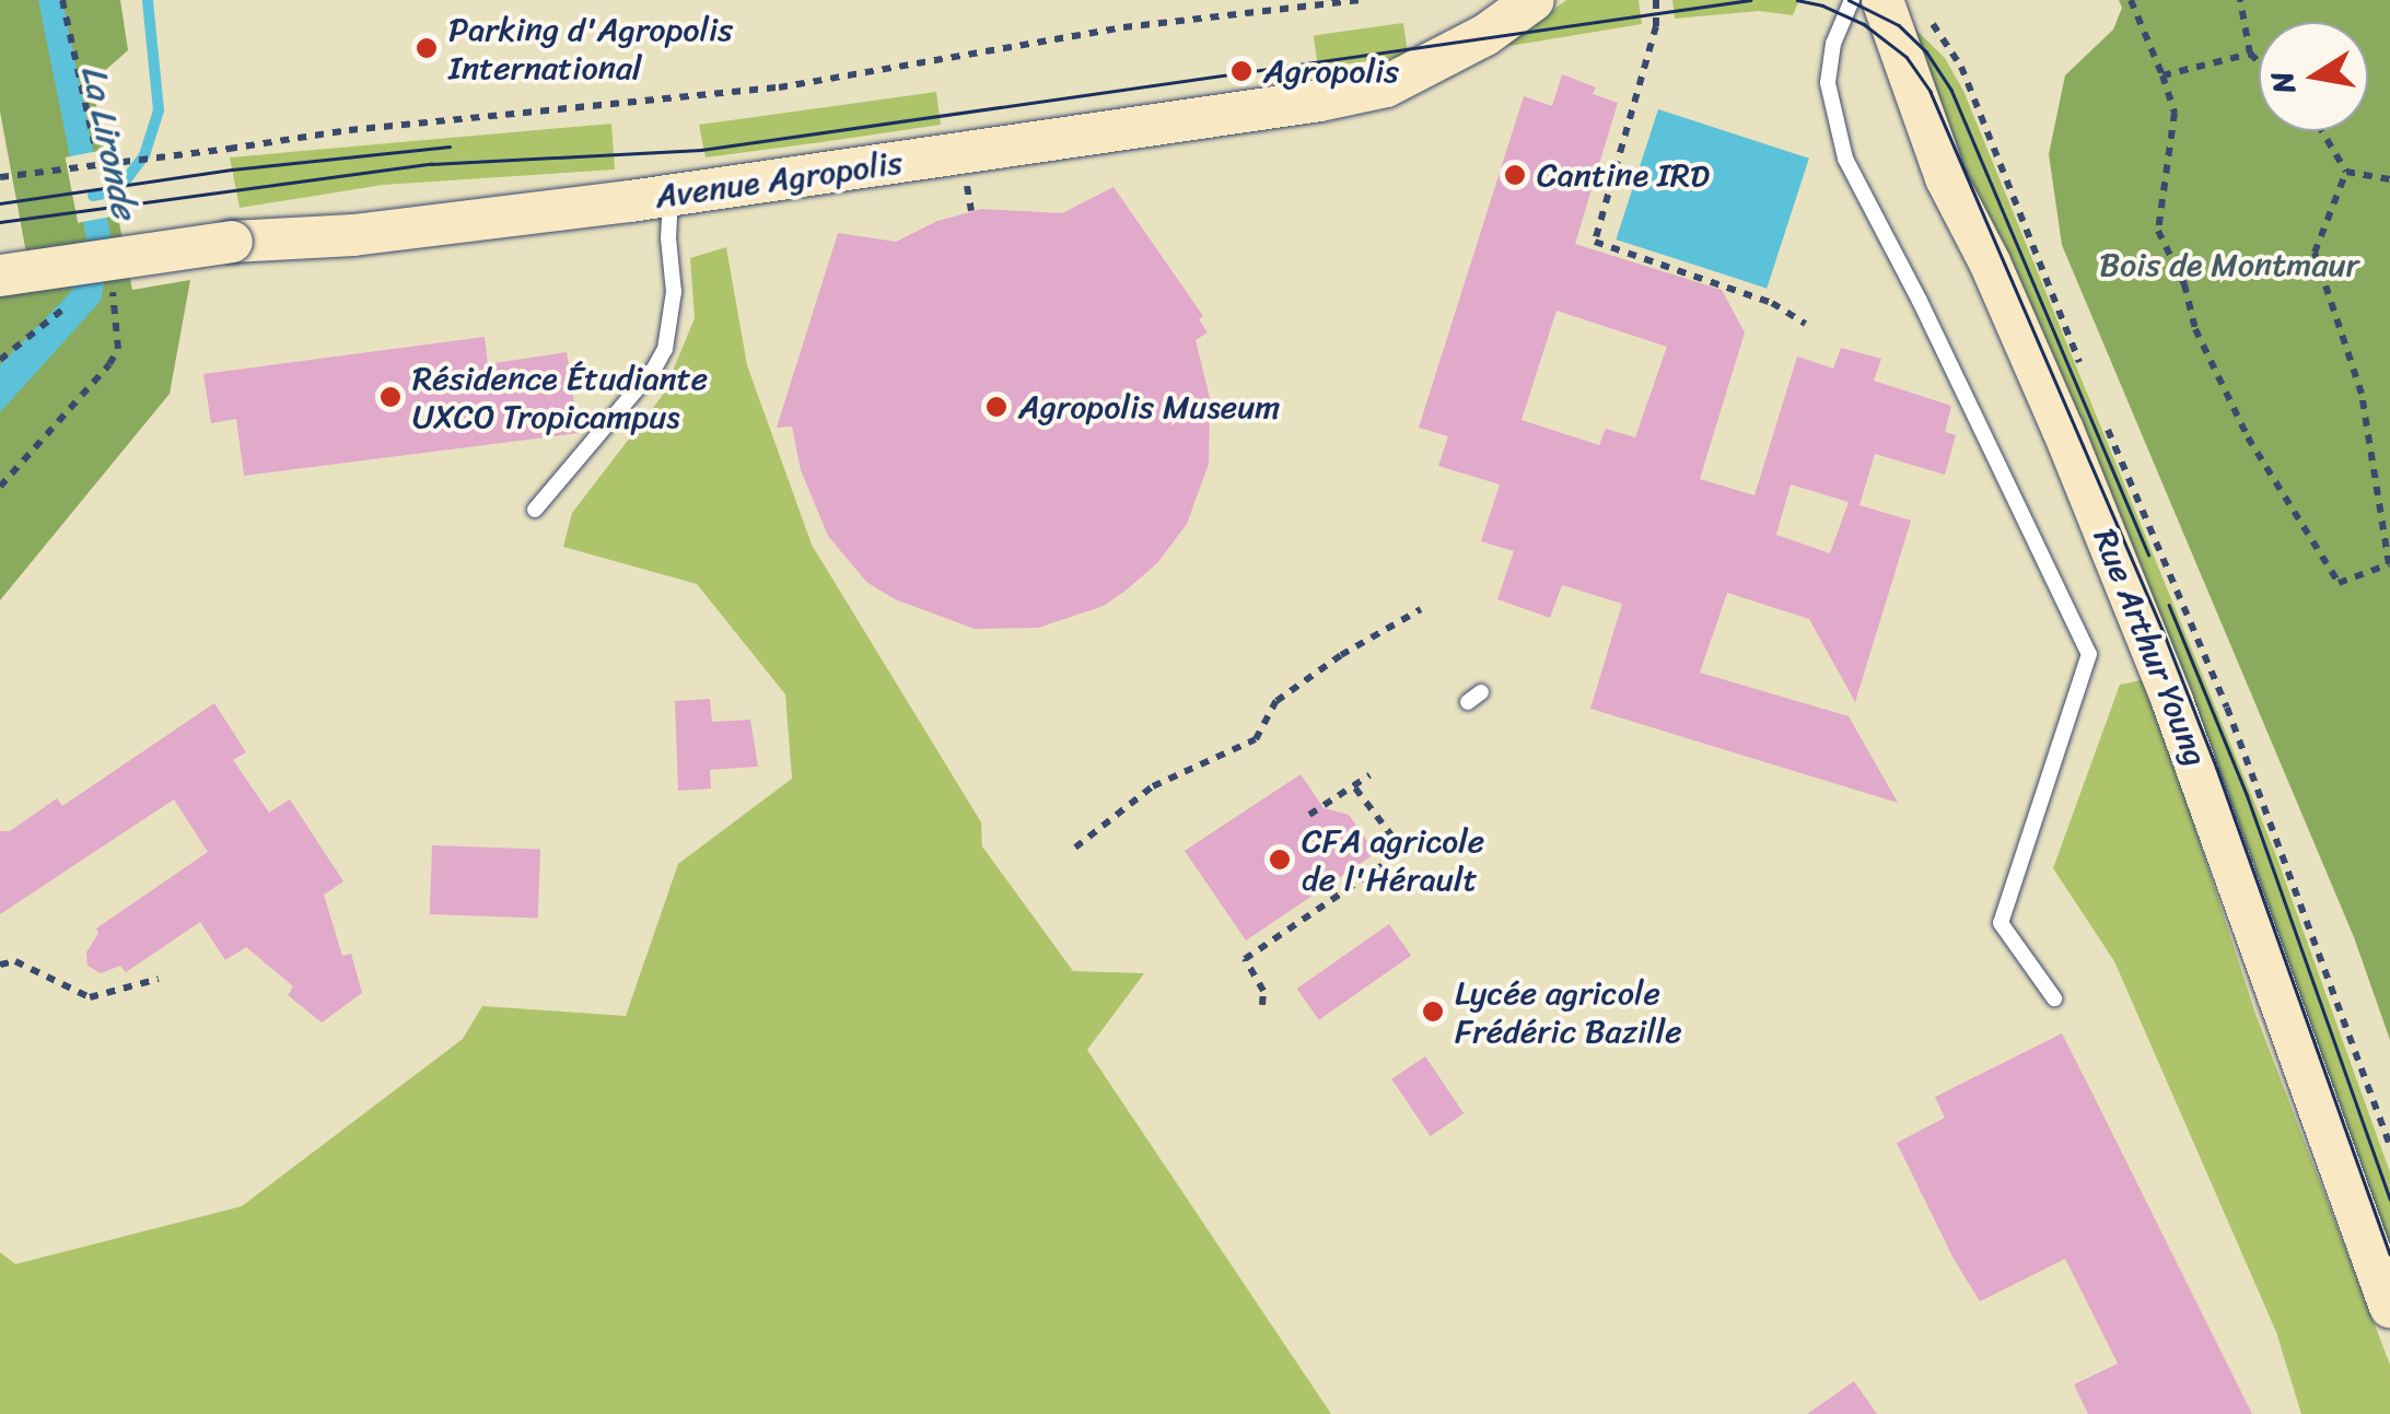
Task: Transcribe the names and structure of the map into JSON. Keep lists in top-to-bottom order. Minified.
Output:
{"streets":{"street":["Avenue Agropolis","Rue Arthur Young"]},"water":["La Lironde"],"parks":["Bois de Montmaur"],"places":["Parking d'Agropolis International","Agropolis","Cantine IRD","Résidence Étudiante UXCO Tropicampus","Agropolis Museum","CFA agricole de l'Hérault","Lycée agricole Frédéric Bazille"],"north":"left"}
